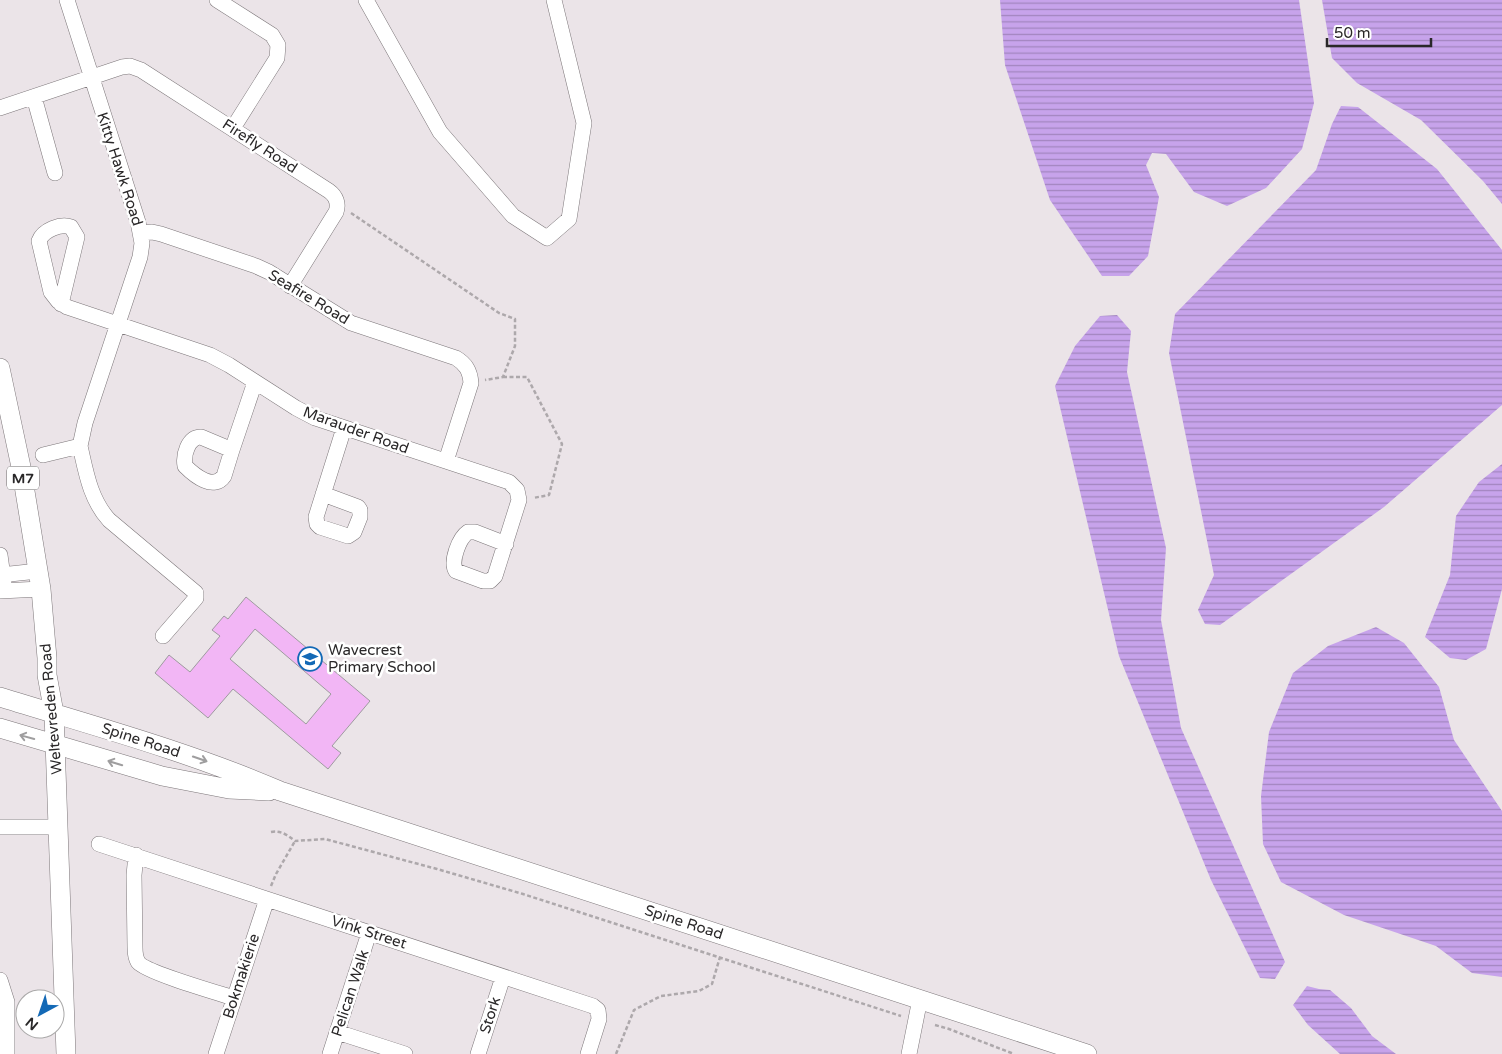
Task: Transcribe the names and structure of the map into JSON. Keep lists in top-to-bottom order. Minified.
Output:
{"streets":{"main road":["M7","Weltevreden Road","Spine Road"],"street":["Firefly Road","Kitty Hawk Road","Seafire Road","Marauder Road","Vink Street","Bokmakierie","Pelican Walk","Stork"]},"crossings":[["Firefly Road","Kitty Hawk Road"],["Kitty Hawk Road","Seafire Road"],["Kitty Hawk Road","Marauder Road"],["Weltevreden Road","Spine Road"],["Vink Street","Bokmakierie"],["Vink Street","Pelican Walk"],["Vink Street","Stork"]],"places":{"school or university":["Wavecrest Primary School"]},"scale_bar":"50 m","north":"bottom left"}
